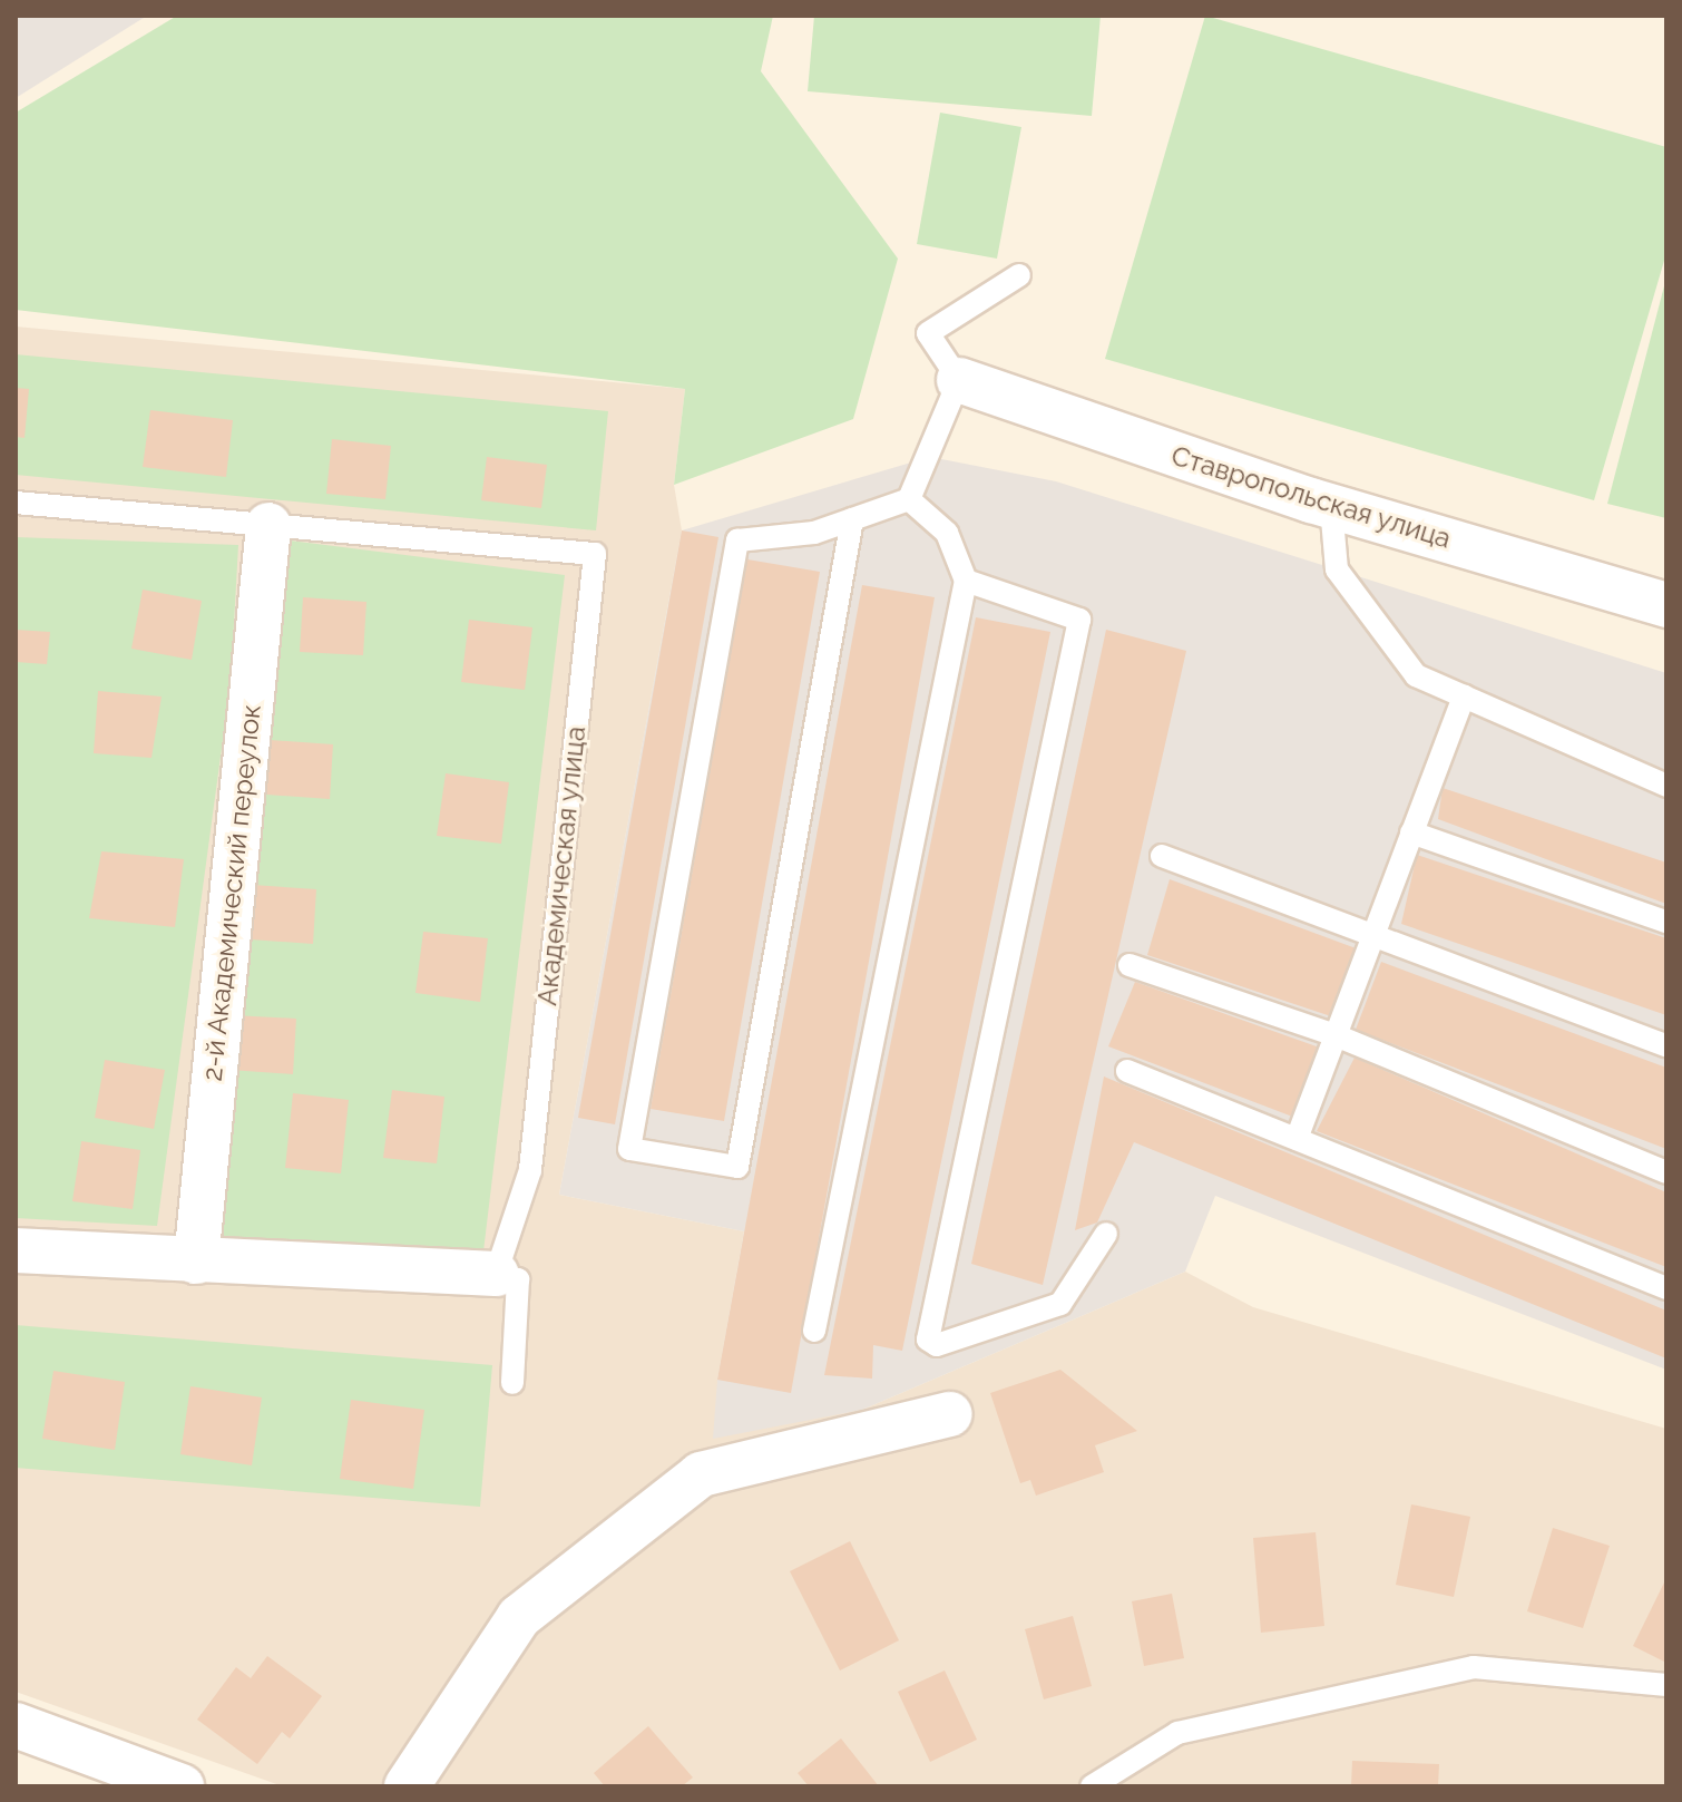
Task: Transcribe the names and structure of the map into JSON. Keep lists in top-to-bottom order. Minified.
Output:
{"streets":{"street":["Ставропольская улица","2-й Академический переулок"],"lane":["Академическая улица"]},"crossings":[["Академическая улица","2-й Академический переулок"]]}
